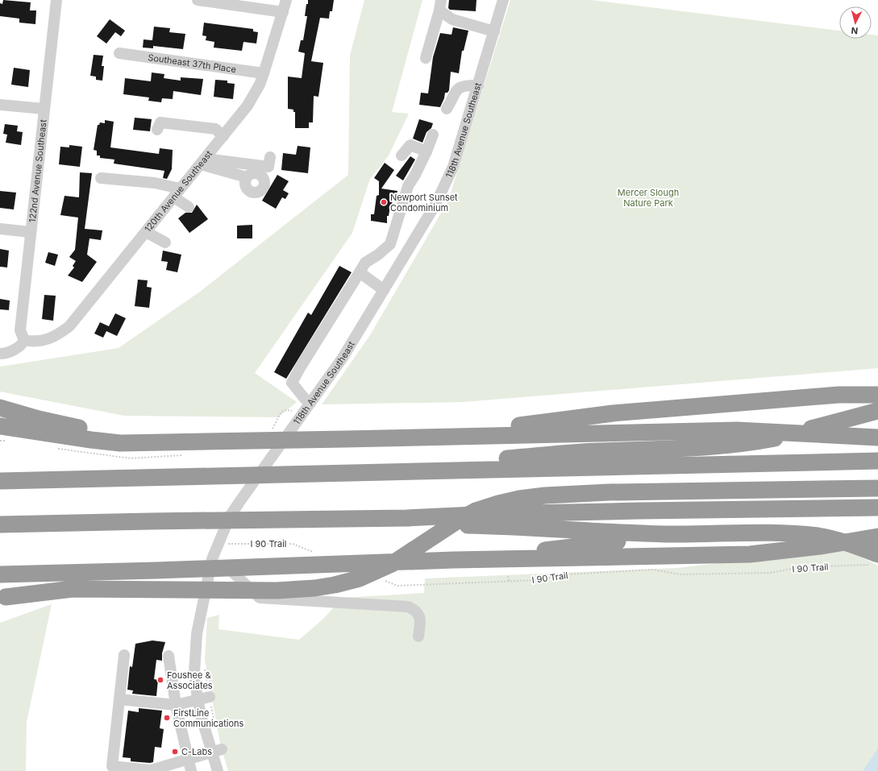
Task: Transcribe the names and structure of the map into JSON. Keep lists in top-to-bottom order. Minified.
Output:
{"streets":{"street":["Southeast 37th Place","118th Avenue Southeast","122nd Avenue Southeast","120th Avenue Southeast"],"path":["I 90 Trail"]},"crossings":[["Southeast 37th Place","120th Avenue Southeast"],["122nd Avenue Southeast","120th Avenue Southeast"]],"parks":["Mercer Slough Nature Park"],"places":["Newport Sunset Condominium","Foushee & Associates","FirstLine Communications","C-Labs"],"north":"bottom"}
